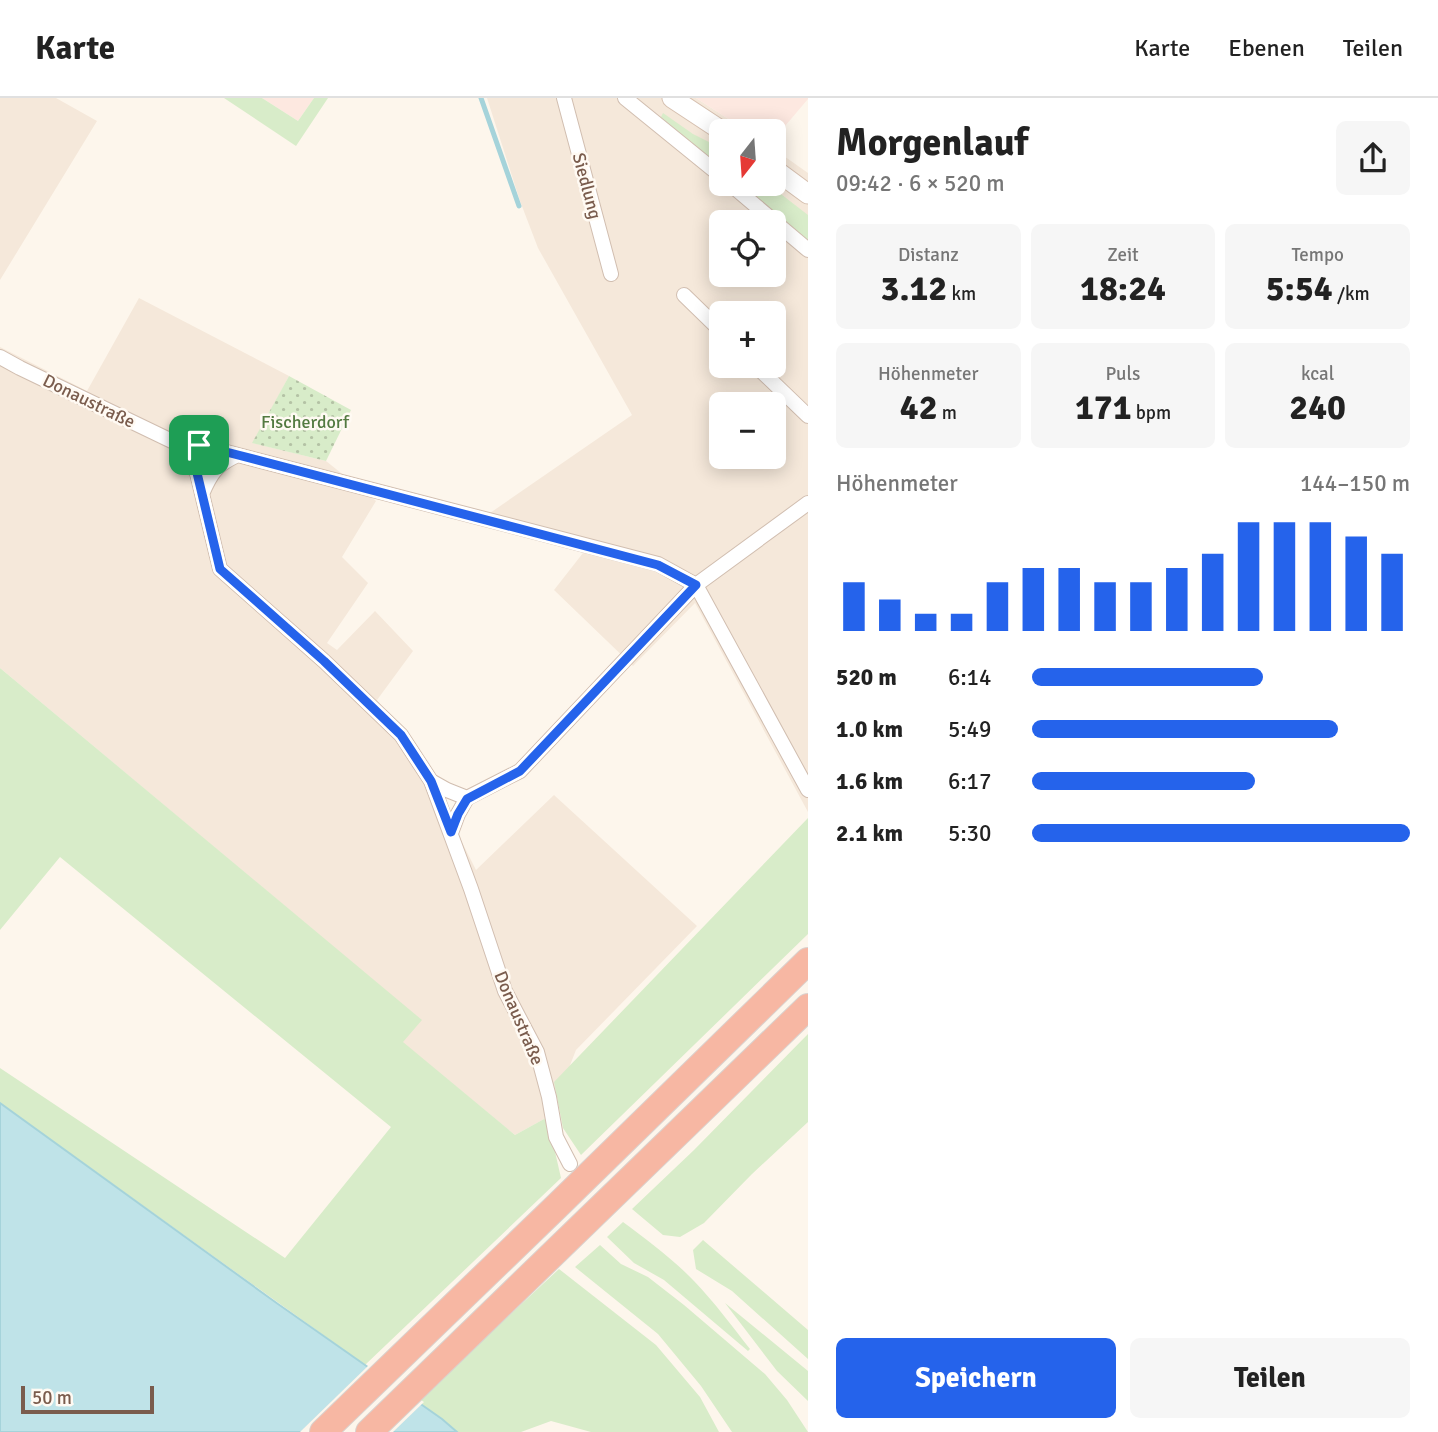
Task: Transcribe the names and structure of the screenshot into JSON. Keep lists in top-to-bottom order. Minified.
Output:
{"streets":{"street":["Siedlung","Donaustraße"]},"parks":["Fischerdorf"],"scale_bar":"50 m","north":"bottom","page":{"header":"Karte","nav":["Karte","Ebenen","Teilen"],"heading":["Morgenlauf","09:42 · 6 × 520 m"],"map_buttons":["+","−"],"stats":[["Distanz","3.12 km"],["Zeit","18:24"],["Tempo","5:54 /km"],["Höhenmeter","42 m"],["Puls","171 bpm"],["kcal","240"]],"chart":["Höhenmeter","144–150 m"],"list":[{"name":"520 m","note":"6:14"},{"name":"1.0 km","note":"5:49"},{"name":"1.6 km","note":"6:17"},{"name":"2.1 km","note":"5:30"}],"buttons":["Speichern","Teilen"],"scale":"50 m"}}
